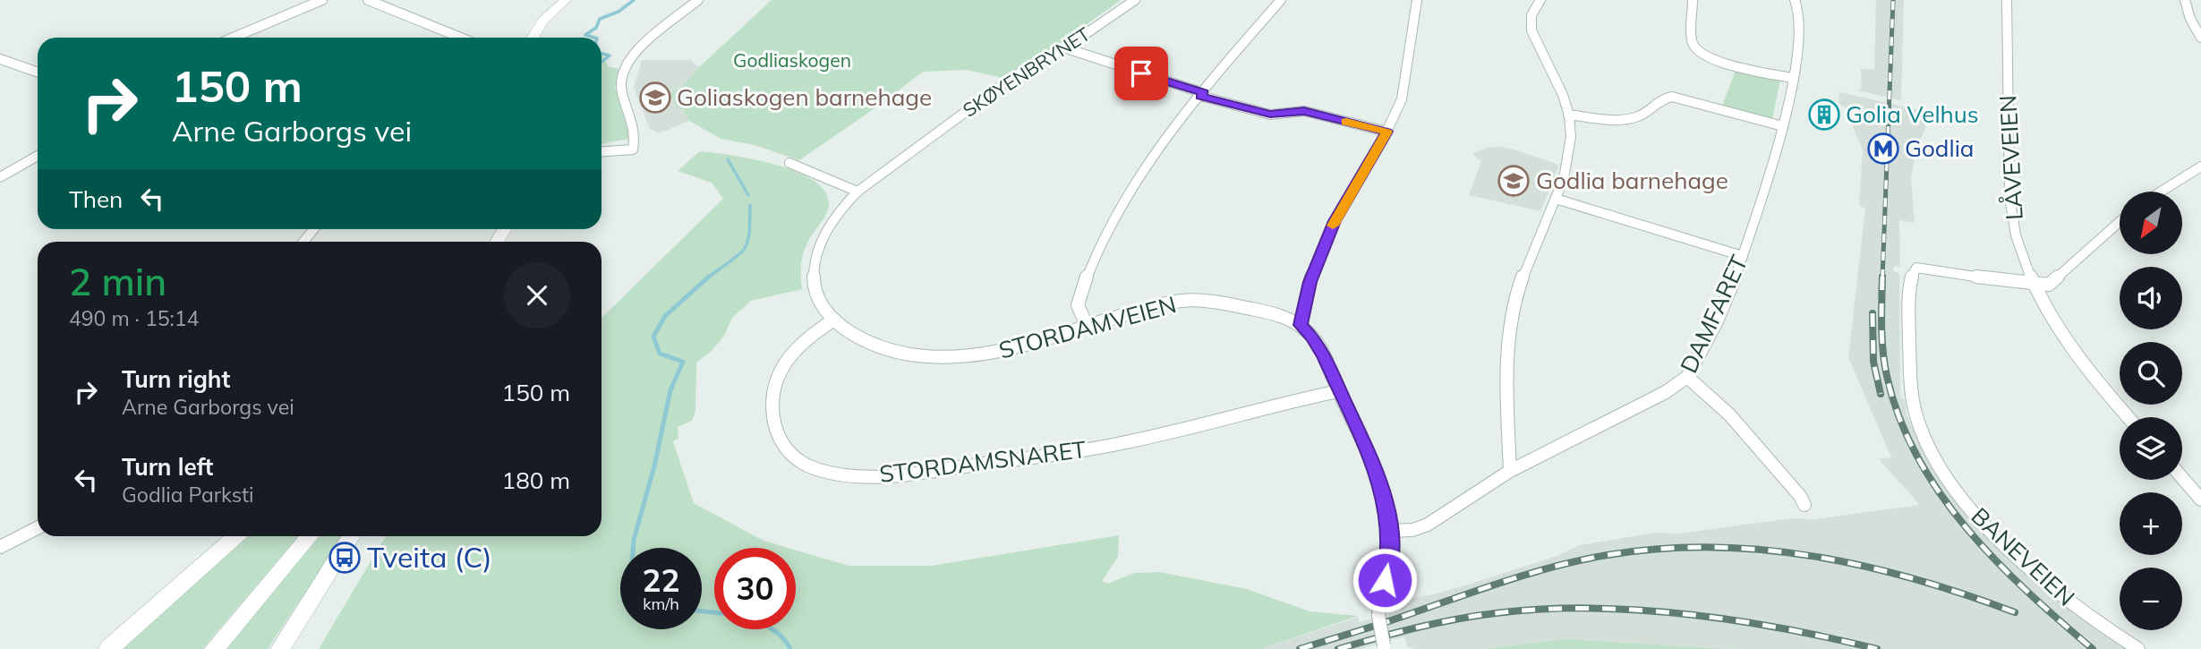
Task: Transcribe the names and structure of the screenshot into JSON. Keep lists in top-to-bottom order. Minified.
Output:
{"streets":{"street":["SKØYENBRYNET","LÅVEVEIEN","DAMFARET","STORDAMVEIEN","STORDAMSNARET","BANEVEIEN"]},"crossings":[["SKØYENBRYNET","STORDAMVEIEN"],["LÅVEVEIEN","BANEVEIEN"],["STORDAMVEIEN","STORDAMSNARET"]],"parks":["Godliaskogen"],"places":{"school or university":["Goliaskogen barnehage","Godlia barnehage"],"building":["Golia Velhus"],"metro station":["Godlia"],"bus stop":["Tveita (C)"]},"north":"bottom left","page":{"turn":["150 m","Arne Garborgs vei"],"then":"Then","map_buttons":["+","−"],"heading":["2 min","490 m · 15:14"],"list":[{"name":"Turn right","note":"Arne Garborgs vei","value":"150 m"},{"name":"Turn left","note":"Godlia Parksti","value":"180 m"}],"speed":"22 km/h","limit":"30"}}
